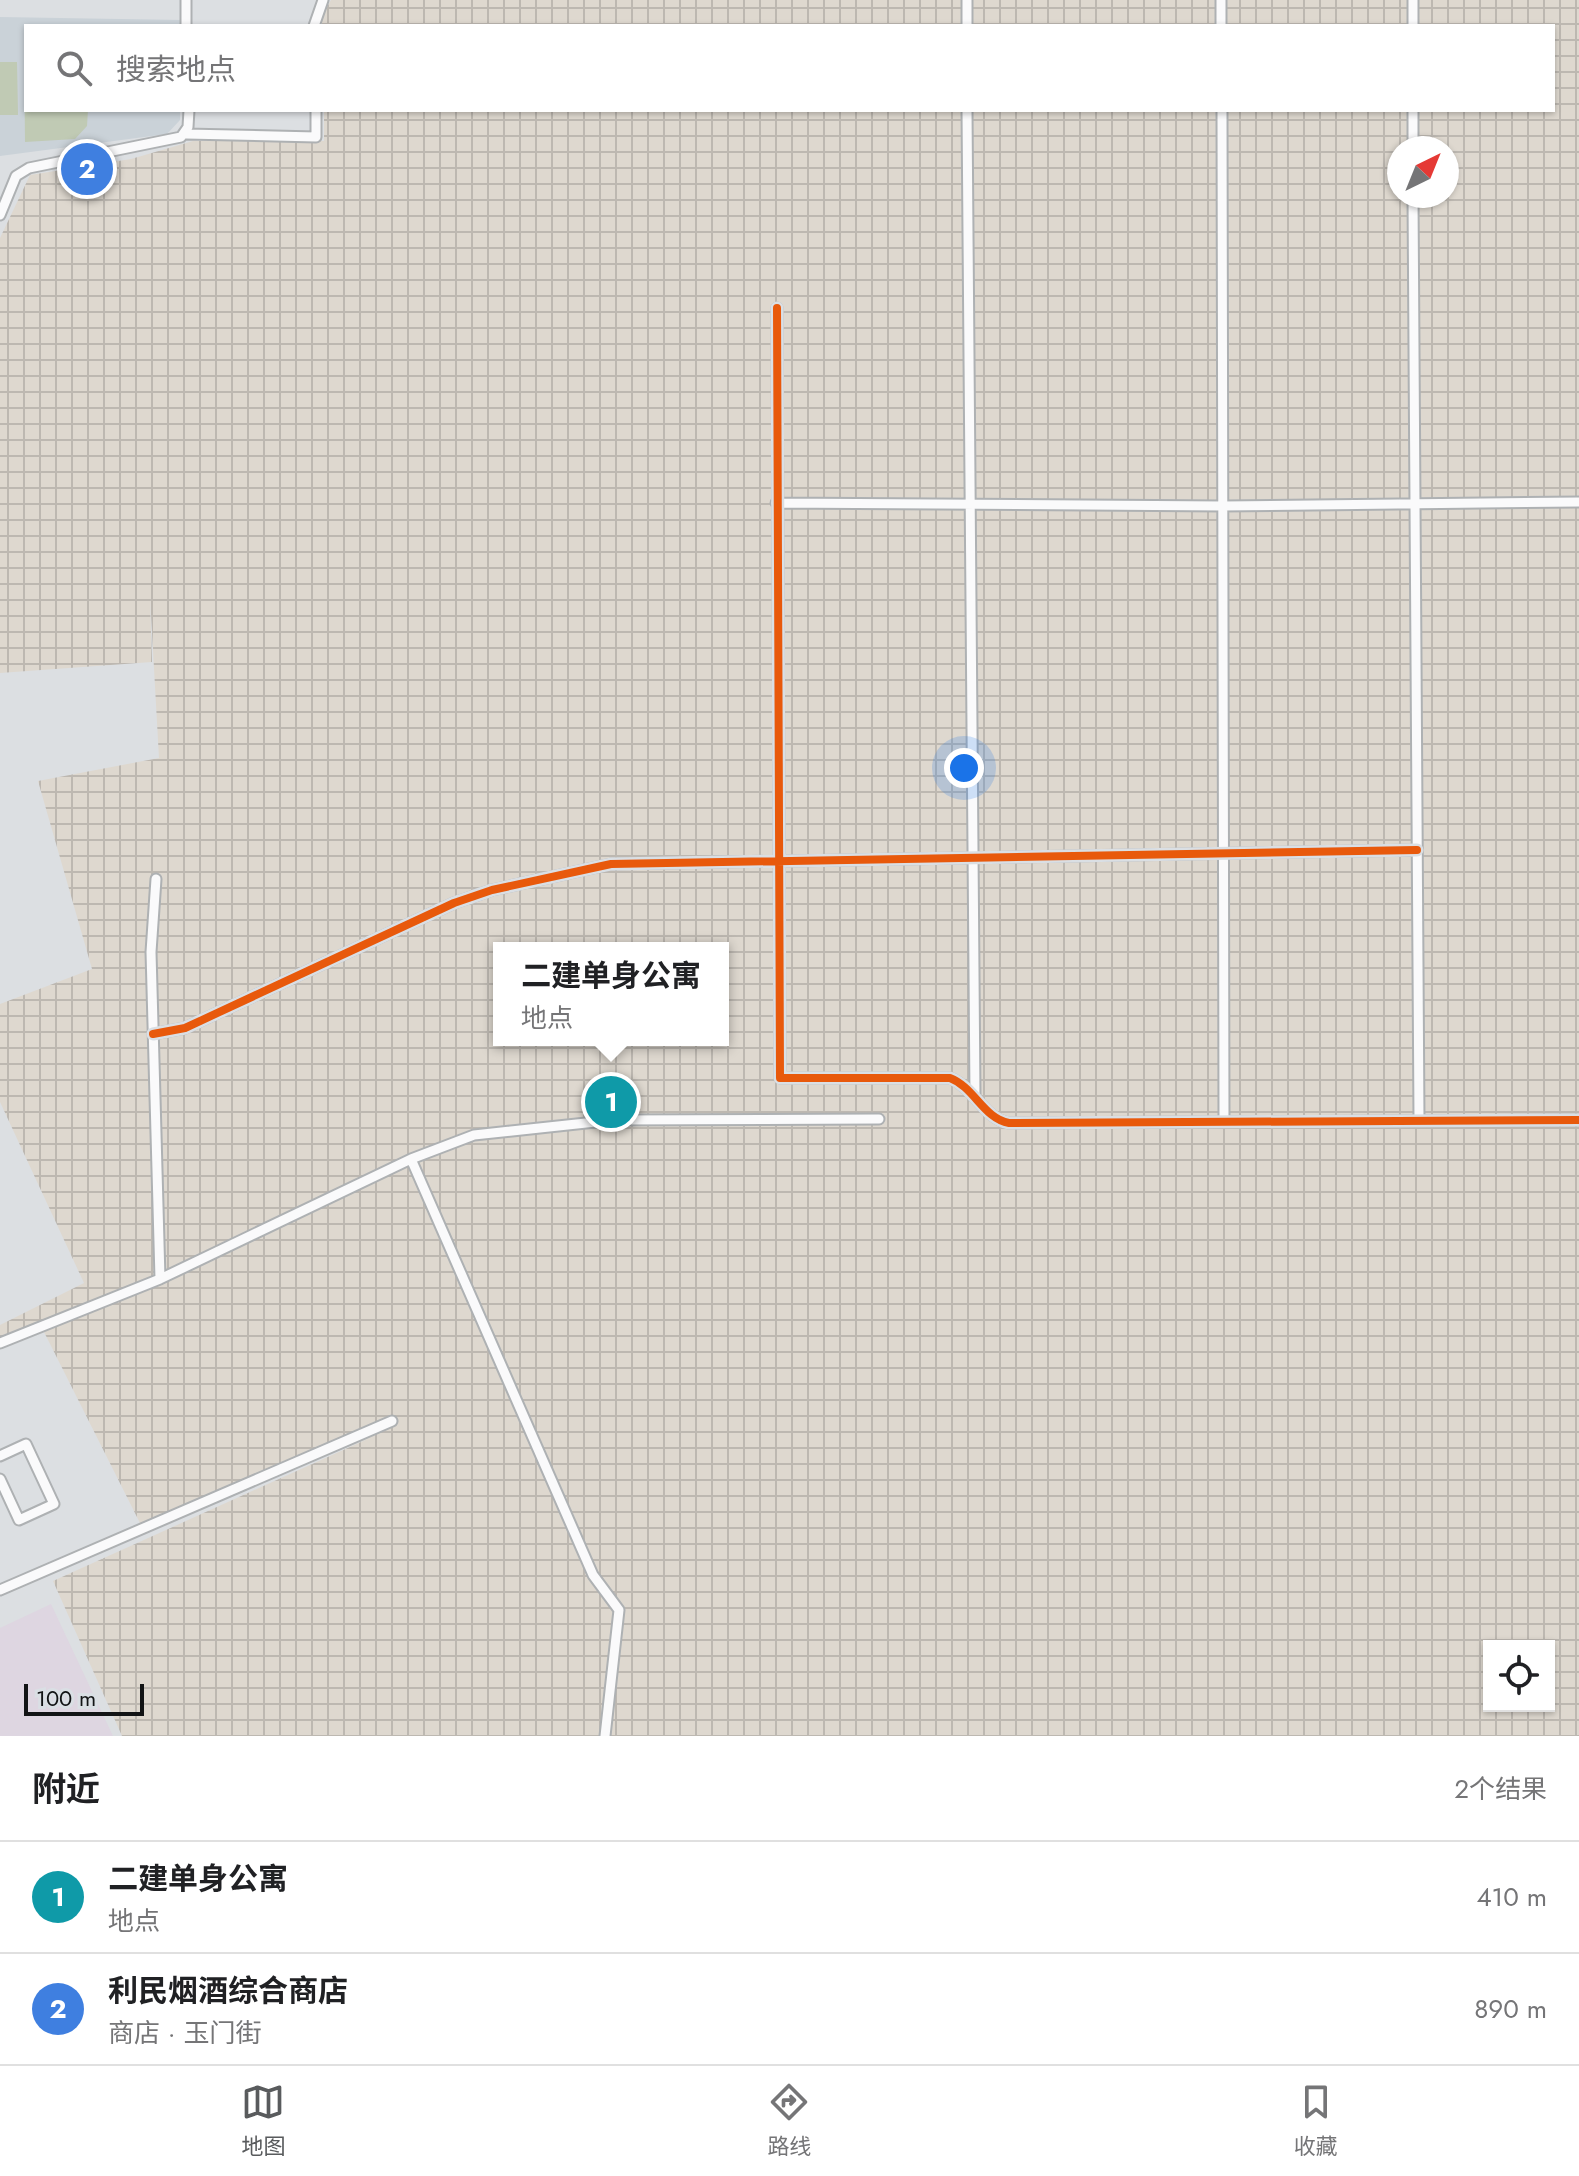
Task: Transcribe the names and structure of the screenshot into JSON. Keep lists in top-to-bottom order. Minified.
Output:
{"scale_bar":"100 m","north":"top right","page":{"search":"搜索地点","pins":["2","1"],"popup":["二建单身公寓","地点"],"scale":"100 m","heading":["附近","2个结果"],"list":[{"mark":"1","name":"二建单身公寓","note":"地点","value":"410 m"},{"mark":"2","name":"利民烟酒综合商店","note":"商店 · 玉门街","value":"890 m"}],"nav":["地图","路线","收藏"]}}
